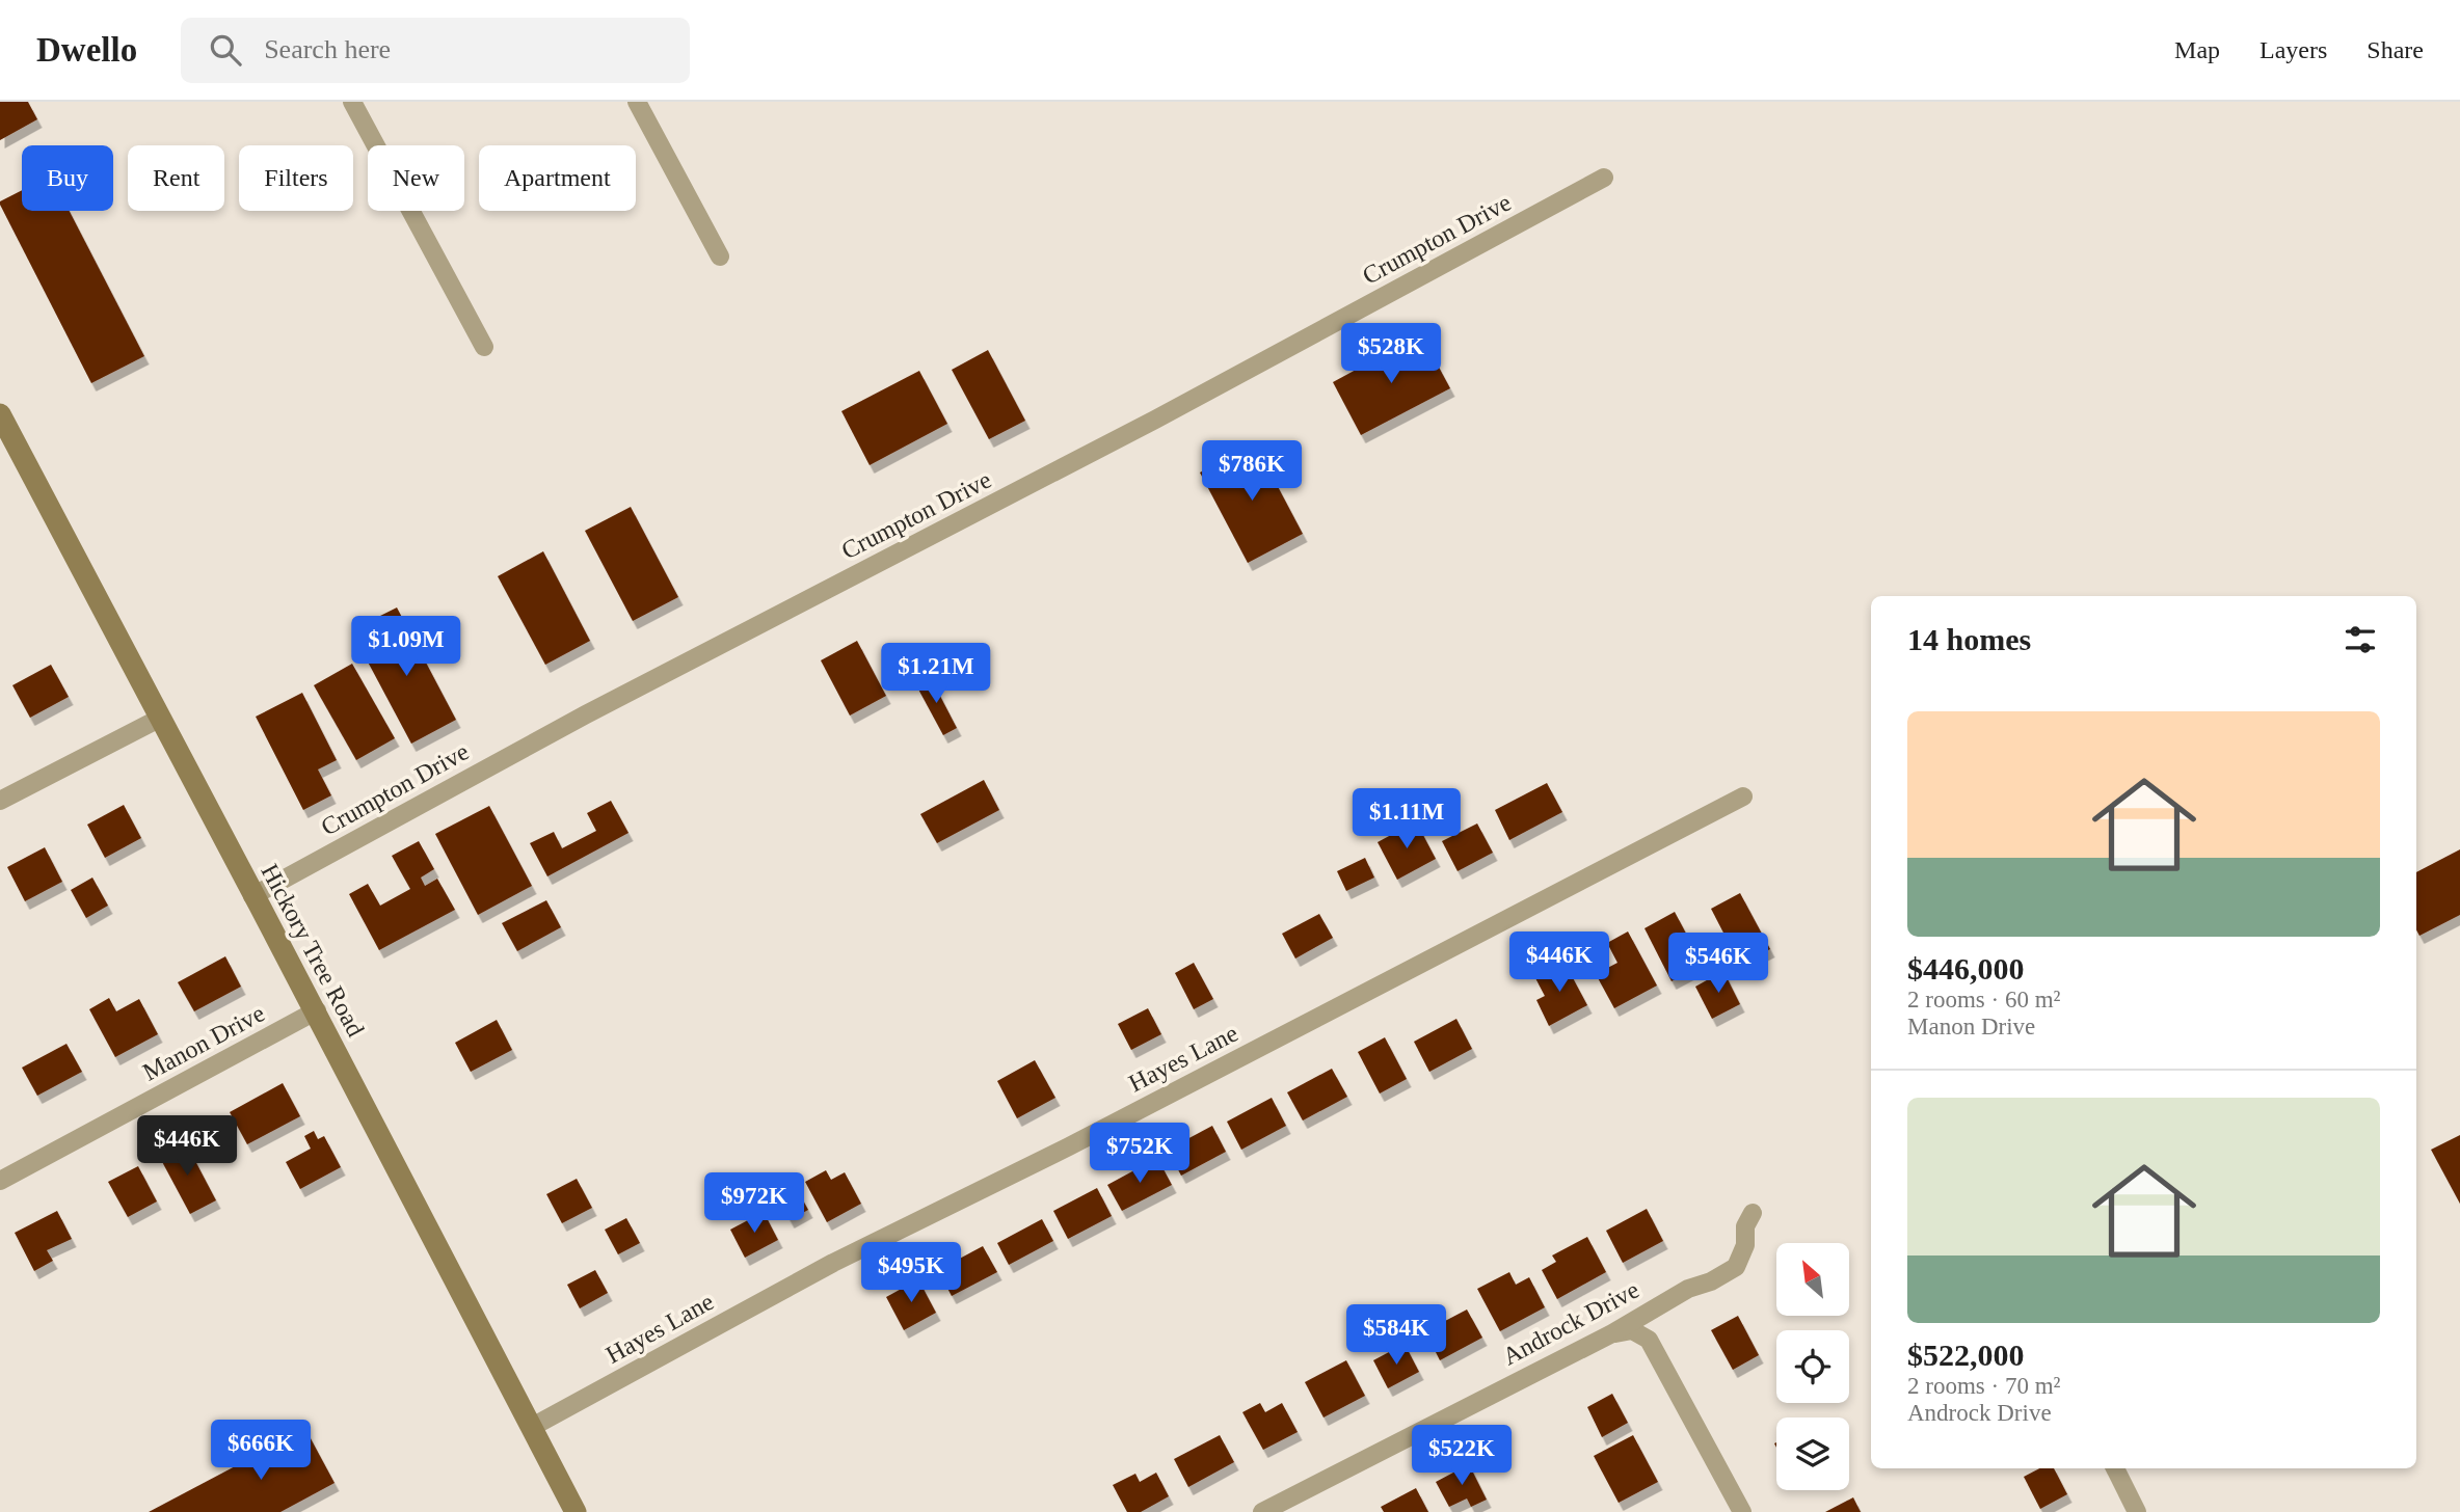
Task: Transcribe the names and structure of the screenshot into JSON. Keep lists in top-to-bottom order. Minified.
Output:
{"streets":{"street":["Crumpton Drive","Hickory Tree Road","Manon Drive","Hayes Lane","Androck Drive"]},"crossings":[["Crumpton Drive","Hickory Tree Road"],["Hickory Tree Road","Manon Drive"],["Hickory Tree Road","Hayes Lane"]],"north":"top left","page":{"header":"Dwello","search":"Search here","nav":["Map","Layers","Share"],"chip":["Buy","Rent","Filters","New","Apartment"],"price":["$528K","$786K","$1.09M","$1.21M","$1.11M","$446K","$546K","$446K","$752K","$972K","$495K","$584K","$666K","$522K"],"heading":"14 homes","list":[{"name":"$446,000","note":"2 rooms · 60 m² · Manon Drive"},{"name":"$522,000","note":"2 rooms · 70 m² · Androck Drive"}]}}
